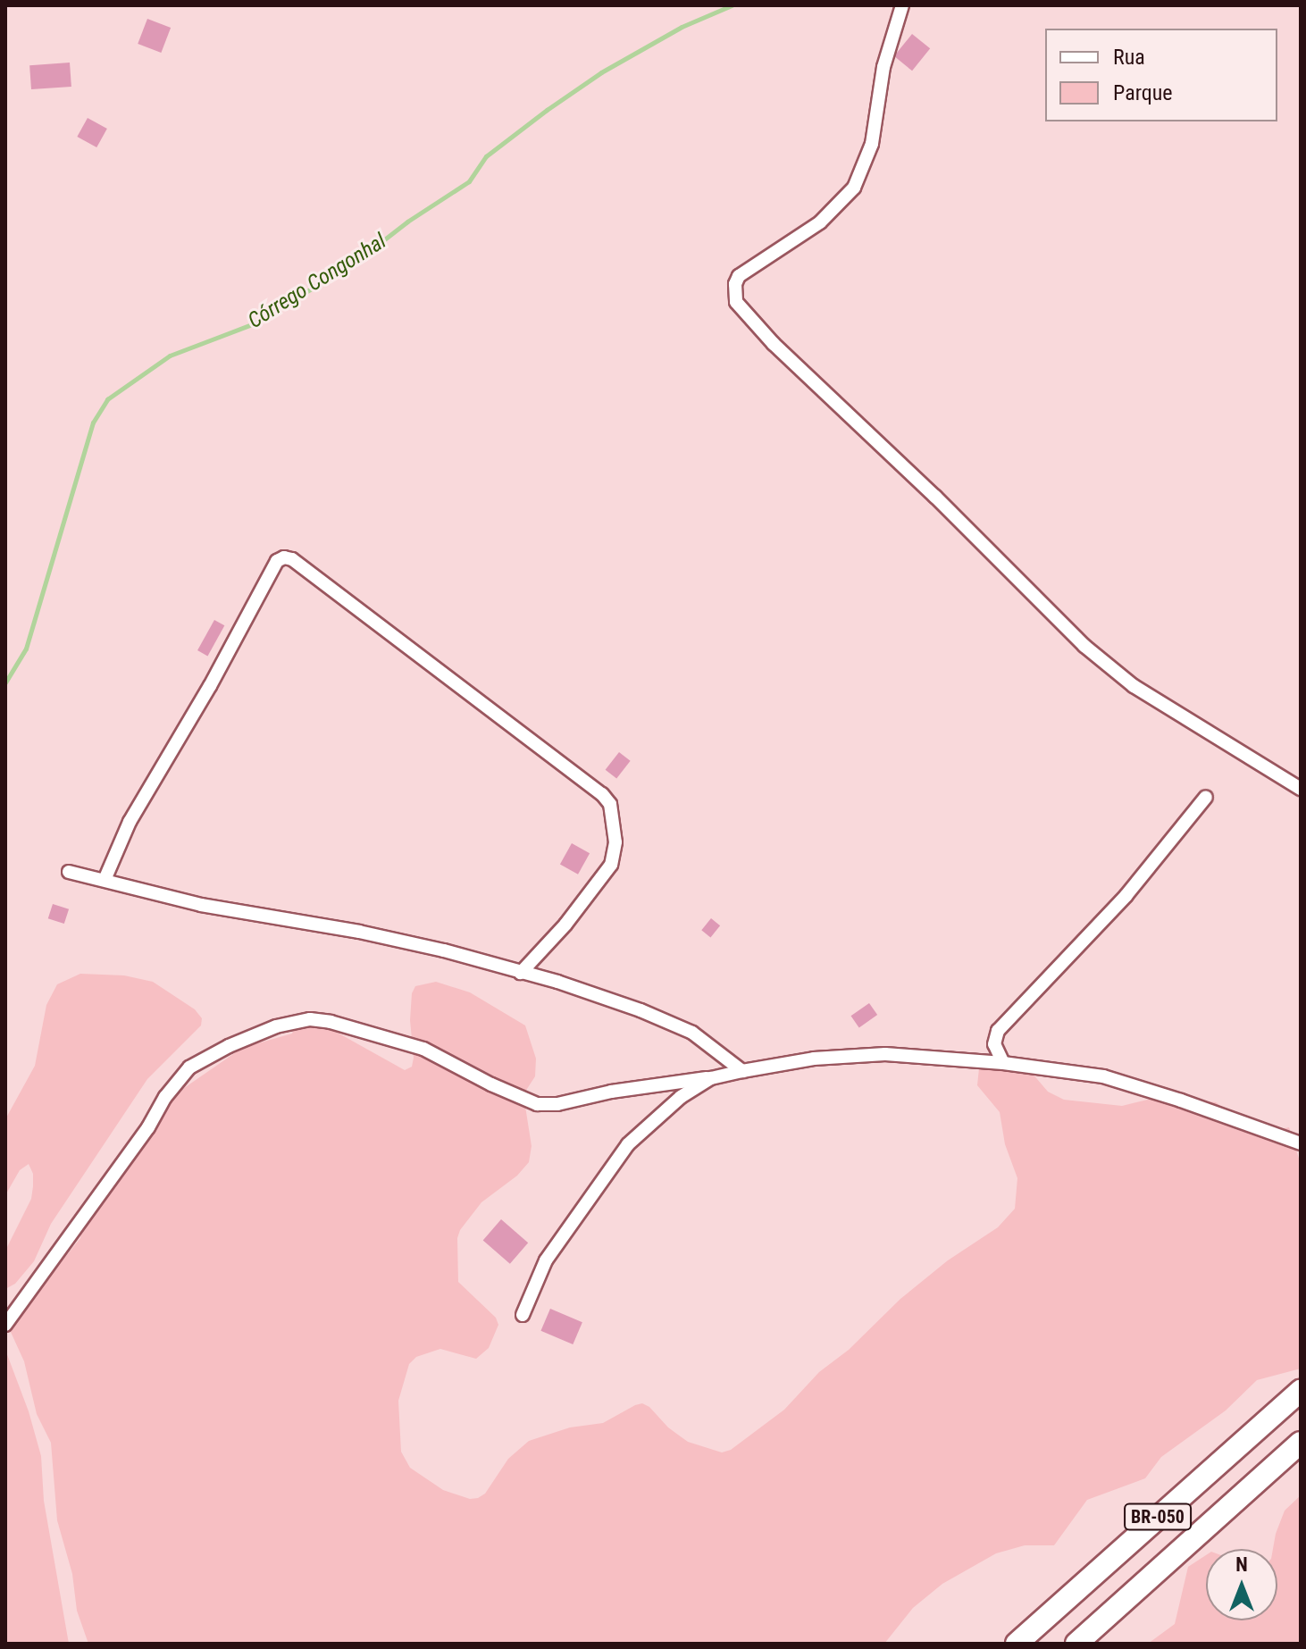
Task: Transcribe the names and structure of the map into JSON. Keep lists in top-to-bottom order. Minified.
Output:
{"streets":{"highway":["BR-050"]},"water":["Córrego Congonhal"],"legend":["Rua","Parque"],"north":"top"}
